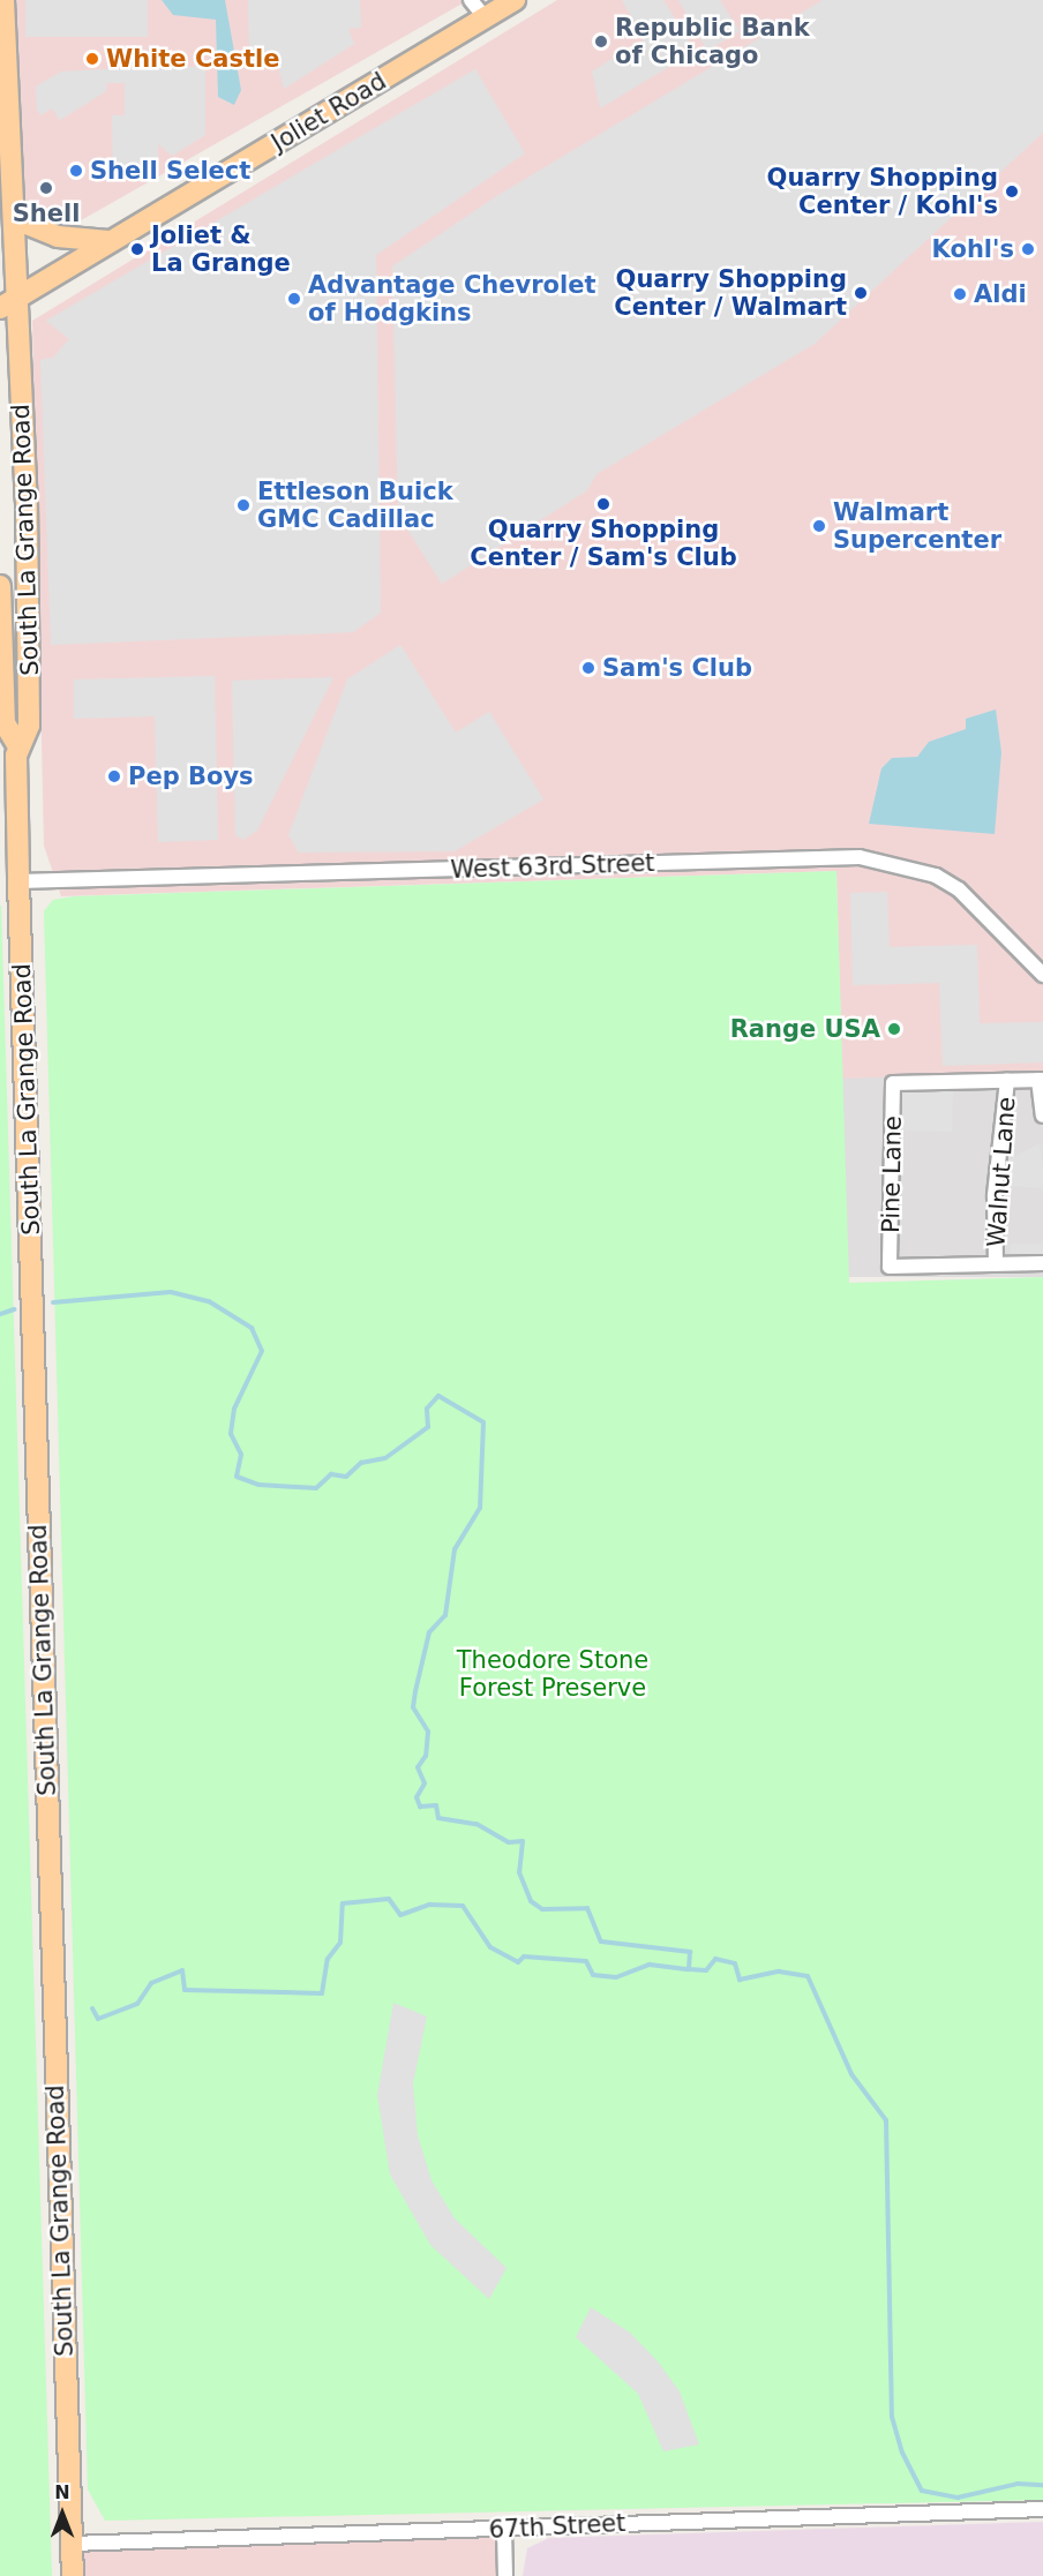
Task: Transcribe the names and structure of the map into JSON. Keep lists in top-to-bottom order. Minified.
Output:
{"streets":{"main road":["Joliet Road","South La Grange Road"],"street":["West 63rd Street","Walnut Lane","Pine Lane","67th Street"]},"crossings":[["Joliet Road","South La Grange Road"],["South La Grange Road","West 63rd Street"],["South La Grange Road","67th Street"],["Walnut Lane","Pine Lane"]],"parks":["Theodore Stone Forest Preserve"],"places":["Republic Bank of Chicago","White Castle","Shell Select","Shell","Quarry Shopping Center / Kohl's","Joliet & La Grange","Kohl's","Quarry Shopping Center / Walmart","Aldi","Advantage Chevrolet of Hodgkins","Quarry Shopping Center / Sam's Club","Ettleson Buick GMC Cadillac","Walmart Supercenter","Sam's Club","Pep Boys","Range USA"],"north":"top"}
